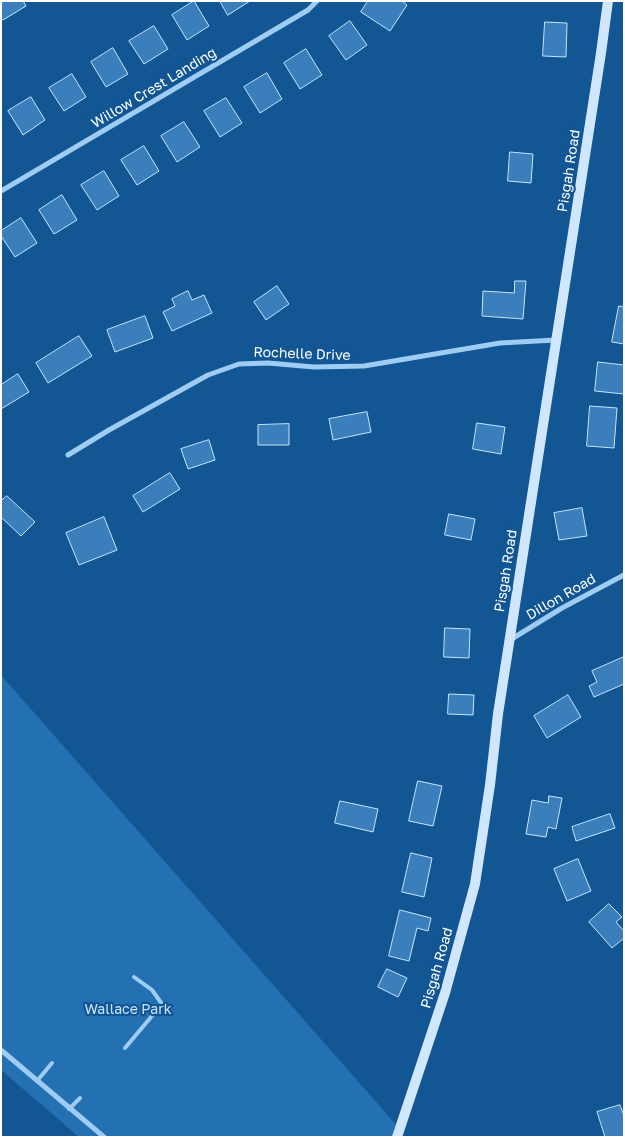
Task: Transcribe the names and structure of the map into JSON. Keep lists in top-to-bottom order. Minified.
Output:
{"streets":{"street":["Willow Crest Landing","Pisgah Road","Rochelle Drive","Dillon Road"]},"crossings":[["Pisgah Road","Rochelle Drive"],["Pisgah Road","Dillon Road"]],"parks":["Wallace Park"]}
